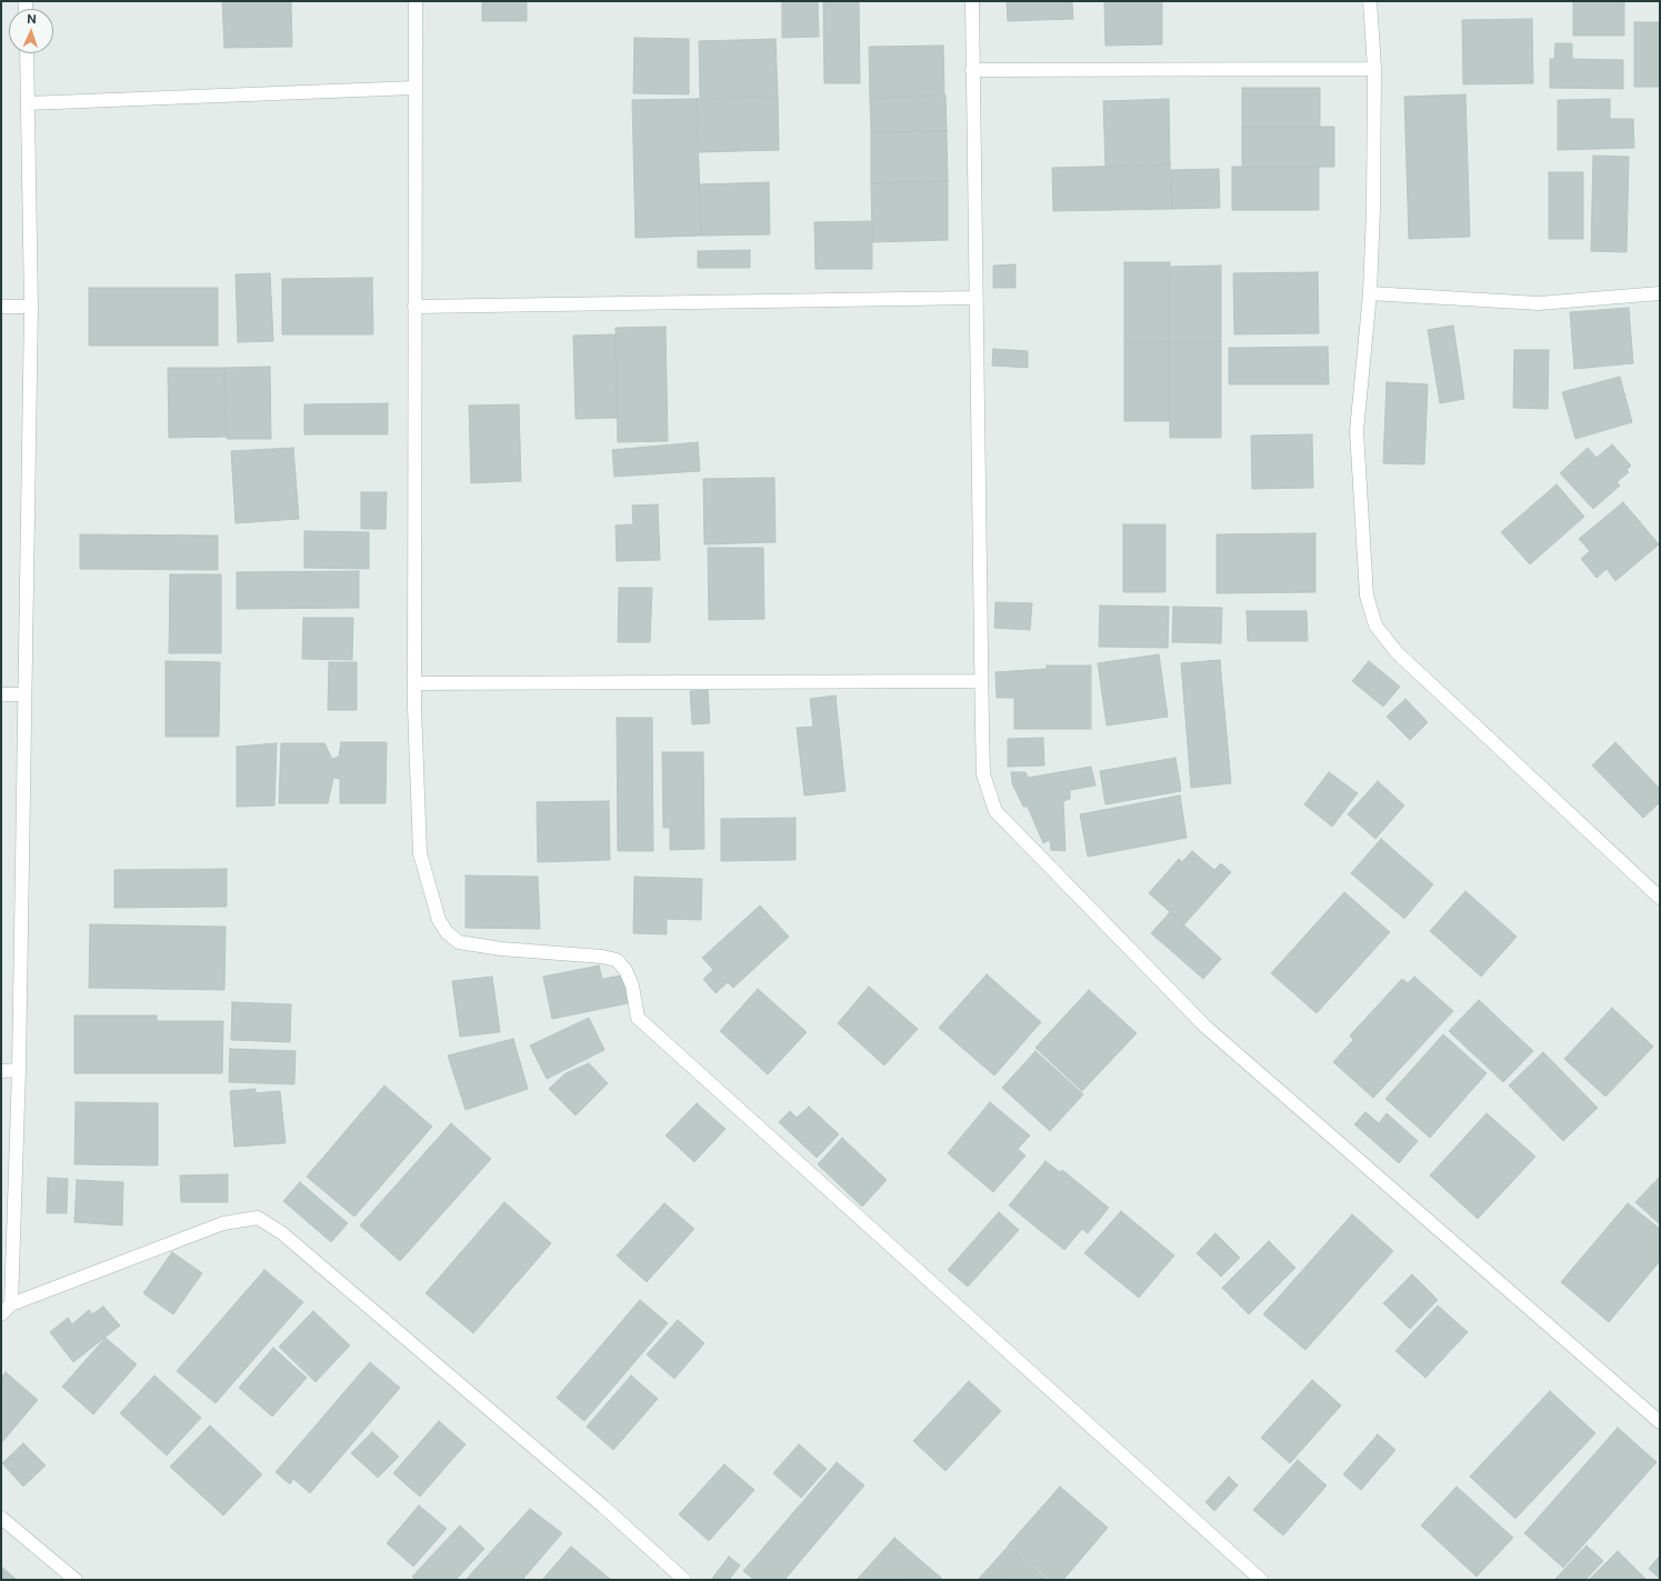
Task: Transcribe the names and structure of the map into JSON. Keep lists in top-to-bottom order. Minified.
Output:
{"north":"top"}
